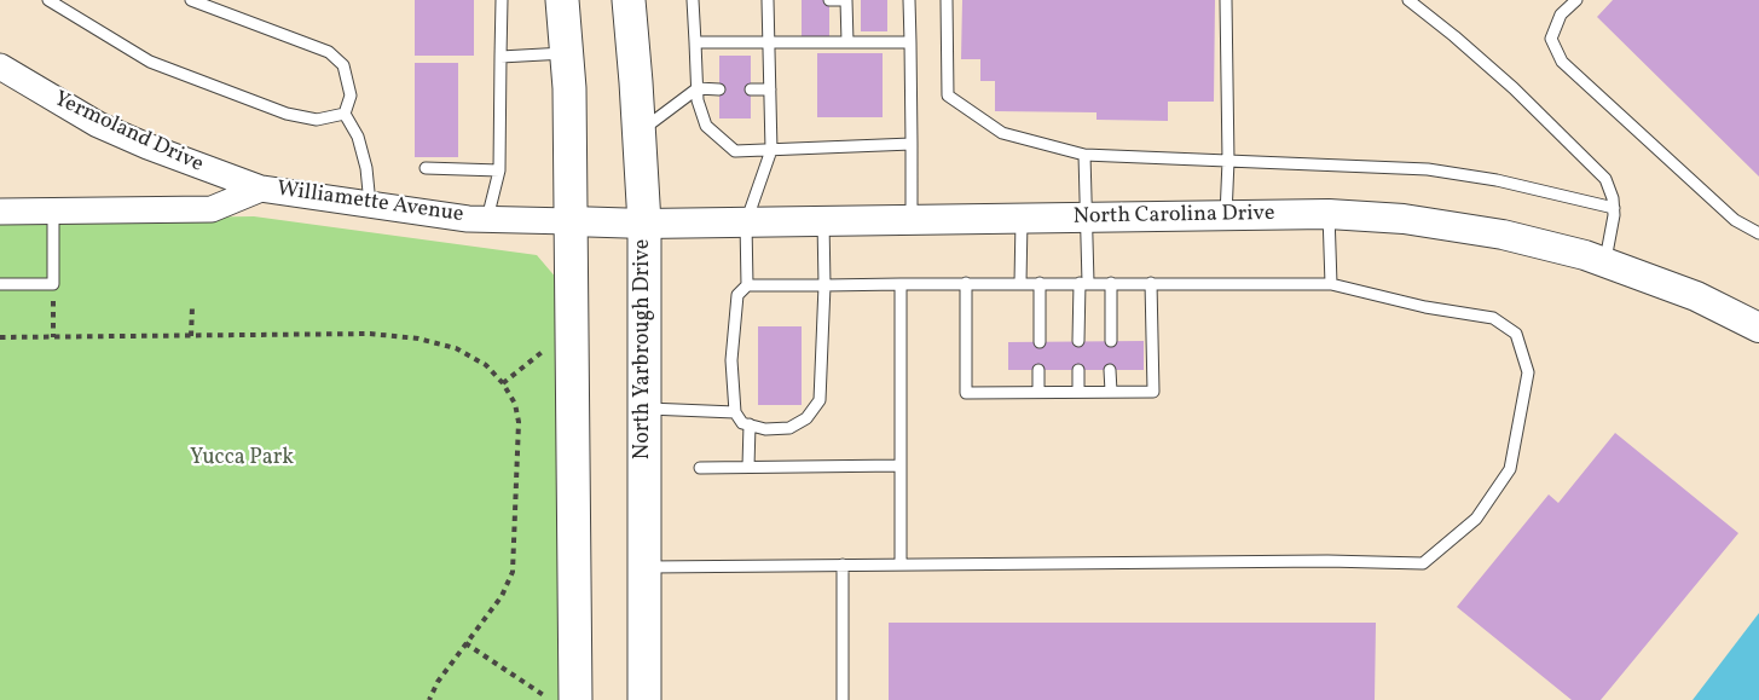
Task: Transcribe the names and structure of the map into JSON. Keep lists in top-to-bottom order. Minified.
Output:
{"streets":{"main road":["North Carolina Drive","North Yarbrough Drive"],"street":["Yermoland Drive","Williamette Avenue"]},"crossings":[["Yermoland Drive","Williamette Avenue"],["Williamette Avenue","North Carolina Drive"],["North Carolina Drive","North Yarbrough Drive"]],"parks":["Yucca Park"]}
